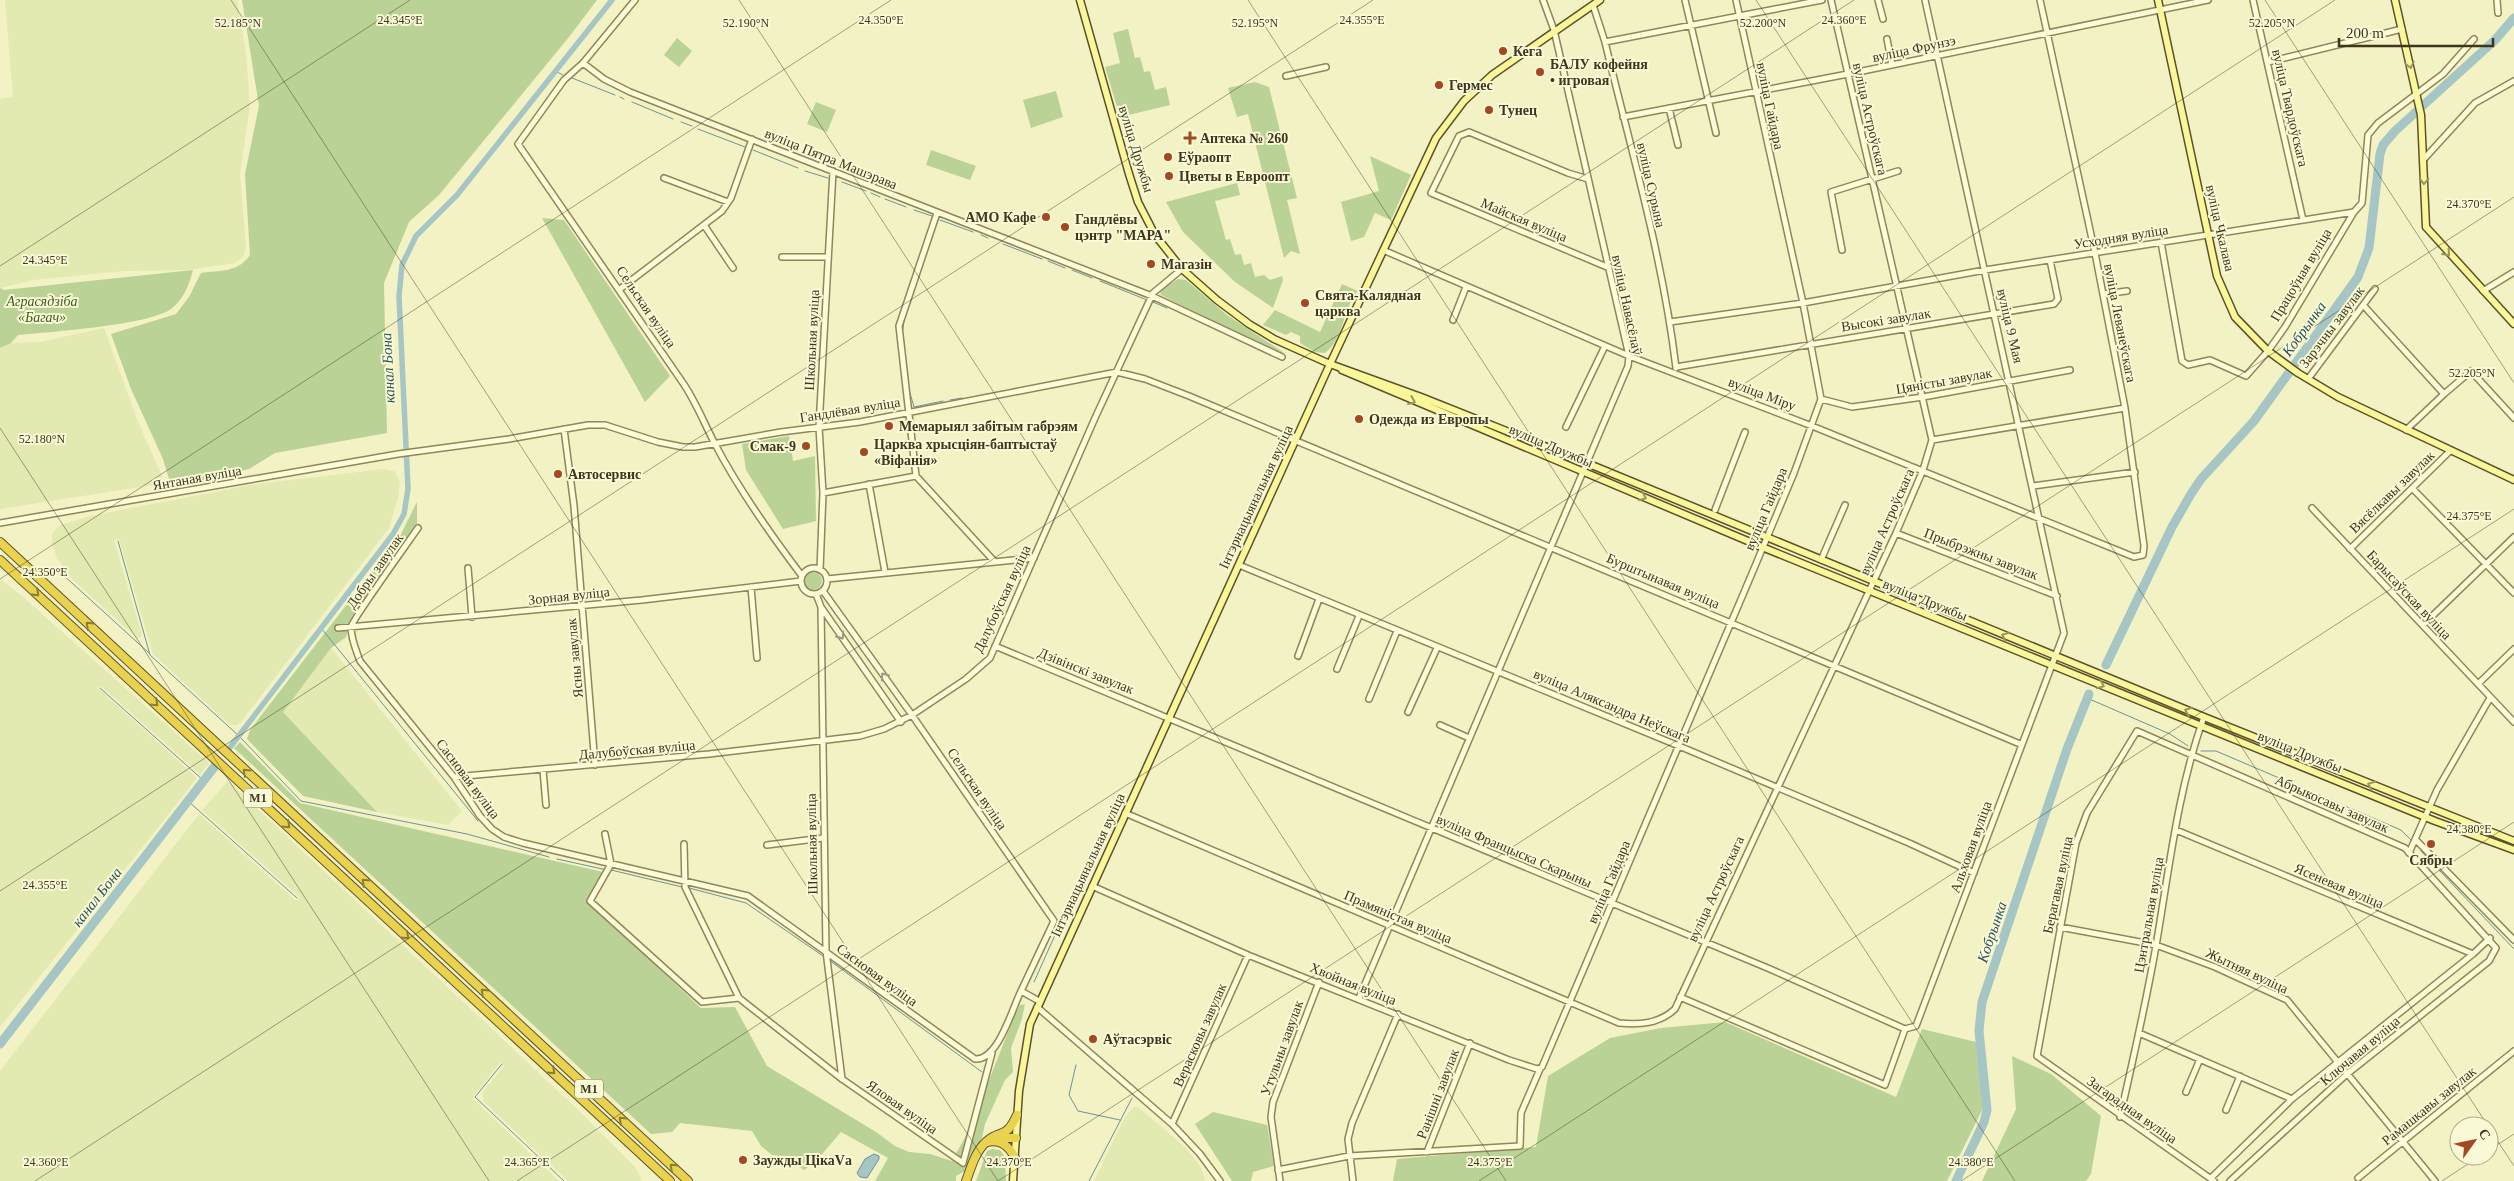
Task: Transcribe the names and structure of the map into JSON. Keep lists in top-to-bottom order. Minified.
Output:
{"streets":{"highway":["М1"],"main road":["вуліца Дружбы","вуліца Чкалава","Інтэрнацыянальная вуліца"],"street":["вуліца Фрунзэ","вуліца Гайдара","вуліца Твардоўскага","вуліца Астроўскага","вуліца Пятра Машэрава","вуліца Сурына","Майская вуліца","Усходняя вуліца","Працоўная вуліца","вуліца Навасёлаў","Сельская вуліца","Высокі завулак","вуліца Леванеўскага","вуліца 9 Мая","Зарэчны завулак","Школьная вуліца","Цяністы завулак","вуліца Міру","Гандлёвая вуліца","Янтаная вуліца","Вясёлкавы завулак","Прыбрэжны завулак","Добры завулак","Бурштынавая вуліца","Барысаўская вуліца","Зорная вуліца","Далубоўская вуліца","Ясны завулак","Дзівінскі завулак","вуліца Аляксандра Неўскага","Сасновая вуліца","Абрыкосавы завулак","Альховая вуліца","вуліца Францыска Скарыны","Берагавая вуліца","Ясеневая вуліца","Цэнтральная вуліца","Прамяністая вуліца","Жытняя вуліца","Хвойная вуліца","Верасковы завулак","Утульны завулак","Ключавая вуліца","Ранішні завулак","Рамашкавы завулак","Яловая вуліца","Загарадная вуліца"]},"crossings":[["вуліца Фрунзэ","вуліца Гайдара"],["вуліца Фрунзэ","вуліца Астроўскага"],["вуліца Фрунзэ","вуліца Сурына"],["вуліца Фрунзэ","вуліца Чкалава"],["вуліца Фрунзэ","вуліца Леванеўскага"],["вуліца Фрунзэ","вуліца 9 Мая"],["вуліца Гайдара","вуліца Дружбы"],["вуліца Гайдара","Усходняя вуліца"],["вуліца Гайдара","Высокі завулак"],["вуліца Гайдара","Цяністы завулак"],["вуліца Гайдара","вуліца Міру"],["вуліца Гайдара","Бурштынавая вуліца"],["вуліца Гайдара","вуліца Аляксандра Неўскага"],["вуліца Гайдара","вуліца Францыска Скарыны"],["вуліца Гайдара","Прамяністая вуліца"],["вуліца Твардоўскага","Усходняя вуліца"],["вуліца Астроўскага","вуліца Дружбы"],["вуліца Астроўскага","Усходняя вуліца"],["вуліца Астроўскага","Высокі завулак"],["вуліца Астроўскага","Цяністы завулак"],["вуліца Астроўскага","вуліца Міру"],["вуліца Астроўскага","Прыбрэжны завулак"],["вуліца Астроўскага","Бурштынавая вуліца"],["вуліца Астроўскага","вуліца Аляксандра Неўскага"],["вуліца Астроўскага","вуліца Францыска Скарыны"],["вуліца Астроўскага","Прамяністая вуліца"],["вуліца Дружбы","вуліца Навасёлаў"],["вуліца Дружбы","вуліца 9 Мая"],["вуліца Дружбы","Інтэрнацыянальная вуліца"],["вуліца Дружбы","Далубоўская вуліца"],["вуліца Дружбы","Альховая вуліца"],["вуліца Дружбы","Цэнтральная вуліца"],["вуліца Пятра Машэрава","Сельская вуліца"],["вуліца Пятра Машэрава","Школьная вуліца"],["вуліца Пятра Машэрава","Далубоўская вуліца"],["вуліца Сурына","Усходняя вуліца"],["вуліца Сурына","Высокі завулак"],["вуліца Сурына","вуліца Міру"],["вуліца Сурына","Інтэрнацыянальная вуліца"],["Майская вуліца","вуліца Навасёлаў"],["вуліца Чкалава","Усходняя вуліца"],["вуліца Чкалава","Працоўная вуліца"],["вуліца Чкалава","Зарэчны завулак"],["вуліца Чкалава","Вясёлкавы завулак"],["Усходняя вуліца","Працоўная вуліца"],["Усходняя вуліца","Высокі завулак"],["Усходняя вуліца","вуліца Леванеўскага"],["Усходняя вуліца","вуліца 9 Мая"],["вуліца Навасёлаў","вуліца Міру"],["вуліца Навасёлаў","Інтэрнацыянальная вуліца"],["вуліца Навасёлаў","Бурштынавая вуліца"],["вуліца Навасёлаў","вуліца Аляксандра Неўскага"],["вуліца Навасёлаў","вуліца Францыска Скарыны"],["вуліца Навасёлаў","Прамяністая вуліца"],["вуліца Навасёлаў","Хвойная вуліца"],["Сельская вуліца","Школьная вуліца"],["Сельская вуліца","Гандлёвая вуліца"],["Сельская вуліца","Зорная вуліца"],["Сельская вуліца","Далубоўская вуліца"],["Высокі завулак","вуліца 9 Мая"],["вуліца Леванеўскага","вуліца Міру"],["вуліца 9 Мая","Цяністы завулак"],["вуліца 9 Мая","вуліца Міру"],["вуліца 9 Мая","Прыбрэжны завулак"],["Школьная вуліца","Гандлёвая вуліца"],["Школьная вуліца","Зорная вуліца"],["Школьная вуліца","Далубоўская вуліца"],["Школьная вуліца","Сасновая вуліца"],["Школьная вуліца","Яловая вуліца"],["вуліца Міру","Інтэрнацыянальная вуліца"],["Гандлёвая вуліца","Янтаная вуліца"],["Гандлёвая вуліца","Інтэрнацыянальная вуліца"],["Гандлёвая вуліца","Бурштынавая вуліца"],["Гандлёвая вуліца","Далубоўская вуліца"],["Гандлёвая вуліца","Ясны завулак"],["Вясёлкавы завулак","Барысаўская вуліца"],["Інтэрнацыянальная вуліца","Бурштынавая вуліца"],["Інтэрнацыянальная вуліца","Дзівінскі завулак"],["Інтэрнацыянальная вуліца","вуліца Аляксандра Неўскага"],["Інтэрнацыянальная вуліца","вуліца Францыска Скарыны"],["Інтэрнацыянальная вуліца","Прамяністая вуліца"],["Інтэрнацыянальная вуліца","Хвойная вуліца"],["Добры завулак","Зорная вуліца"],["Добры завулак","Сасновая вуліца"],["Бурштынавая вуліца","Альховая вуліца"],["Зорная вуліца","Ясны завулак"],["Зорная вуліца","Сасновая вуліца"],["Далубоўская вуліца","Ясны завулак"],["Далубоўская вуліца","Дзівінскі завулак"],["Далубоўская вуліца","Сасновая вуліца"],["Дзівінскі завулак","вуліца Францыска Скарыны"],["вуліца Аляксандра Неўскага","Альховая вуліца"],["Сасновая вуліца","Яловая вуліца"],["Абрыкосавы завулак","Берагавая вуліца"],["Абрыкосавы завулак","Цэнтральная вуліца"],["Абрыкосавы завулак","Ключавая вуліца"],["Альховая вуліца","вуліца Францыска Скарыны"],["Берагавая вуліца","Жытняя вуліца"],["Берагавая вуліца","Загарадная вуліца"],["Ясеневая вуліца","Цэнтральная вуліца"],["Ясеневая вуліца","Ключавая вуліца"],["Цэнтральная вуліца","Жытняя вуліца"],["Цэнтральная вуліца","Загарадная вуліца"],["Жытняя вуліца","Ключавая вуліца"],["Жытняя вуліца","Рамашкавы завулак"],["Хвойная вуліца","Верасковы завулак"],["Хвойная вуліца","Утульны завулак"],["Хвойная вуліца","Ранішні завулак"],["Ключавая вуліца","Загарадная вуліца"]],"water":["Кобрынка","канал Бона"],"parks":["Аграсядзіба «Багач»"],"places":{"other":["Кега","БАЛУ кофейня • игровая","Гермес","Тунец","Еўраопт","Цветы в Евроопт","AMO Кaфе","Гандлёвы цэнтр \"МАРА\"","Магазін","Свята-Калядная царква","Одежда из Европы","Мемарыял забітым габрэям","Смак-9","Царква хрысціян-баптыстаў «Віфанія»","Автосервис","Сябры","Аўтасэрвіс","Заужды ЦікаVа"],"health":["Аптека № 260"]},"scale_bar":"200 m","north":"top right","coordinates":["24.345°E","24.350°E","24.355°E","24.360°E","52.185°N","52.190°N","52.195°N","52.200°N","52.205°N","24.370°E","52.180°N","24.375°E","24.380°E","24.365°E"]}
